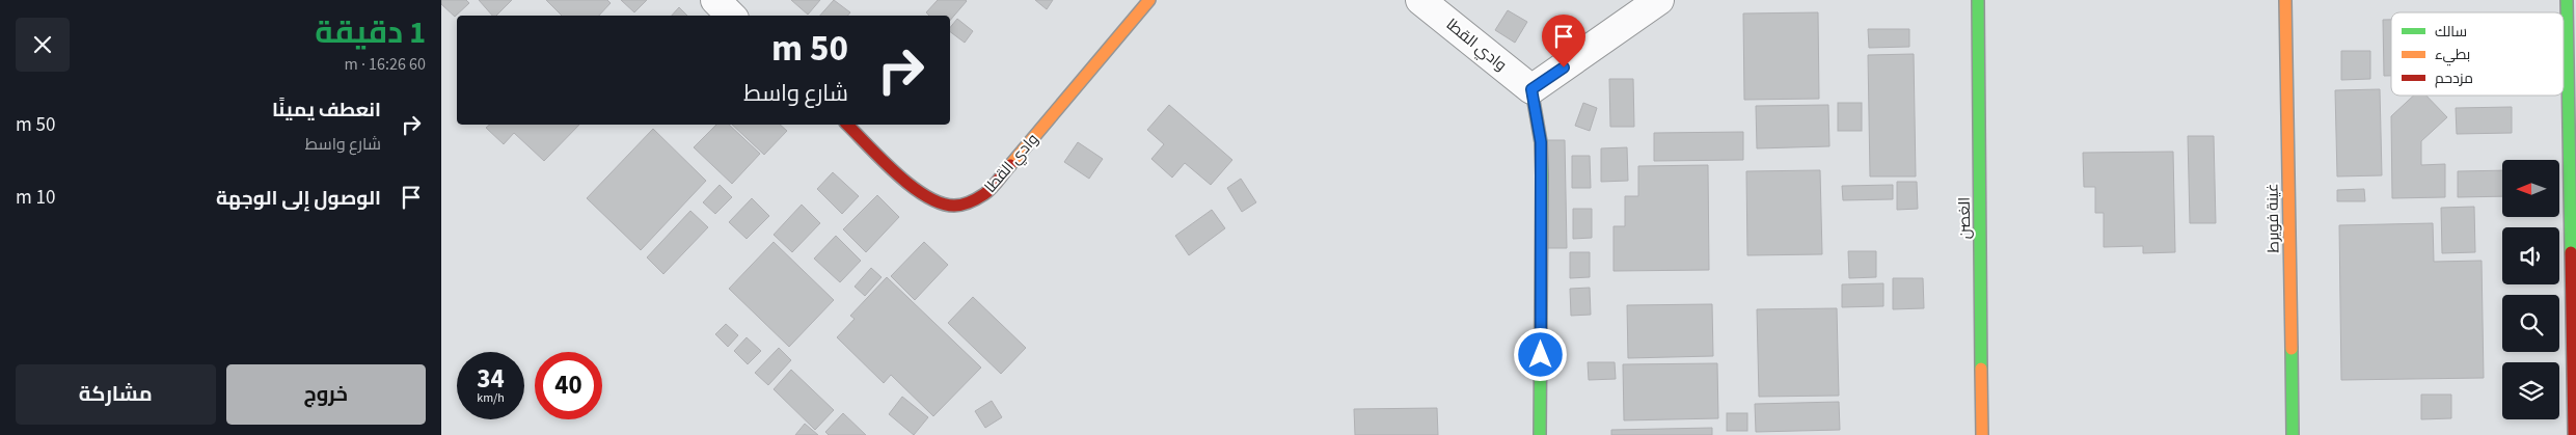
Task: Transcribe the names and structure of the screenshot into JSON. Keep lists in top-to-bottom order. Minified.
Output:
{"streets":{"street":["وادي القطا","الغصن","غينة فويرط"]},"legend":["سالك","بطيء","مزدحم"],"north":"left","page":{"heading":["1 دقيقة","60 m · 16:26"],"turn":["50 m","شارع واسط"],"list":[{"name":"انعطف يمينًا","note":"شارع واسط","value":"50 m"},{"name":"الوصول إلى الوجهة","value":"10 m"}],"speed":"34 km/h","limit":"40","buttons":["خروج","مشاركة"]}}
